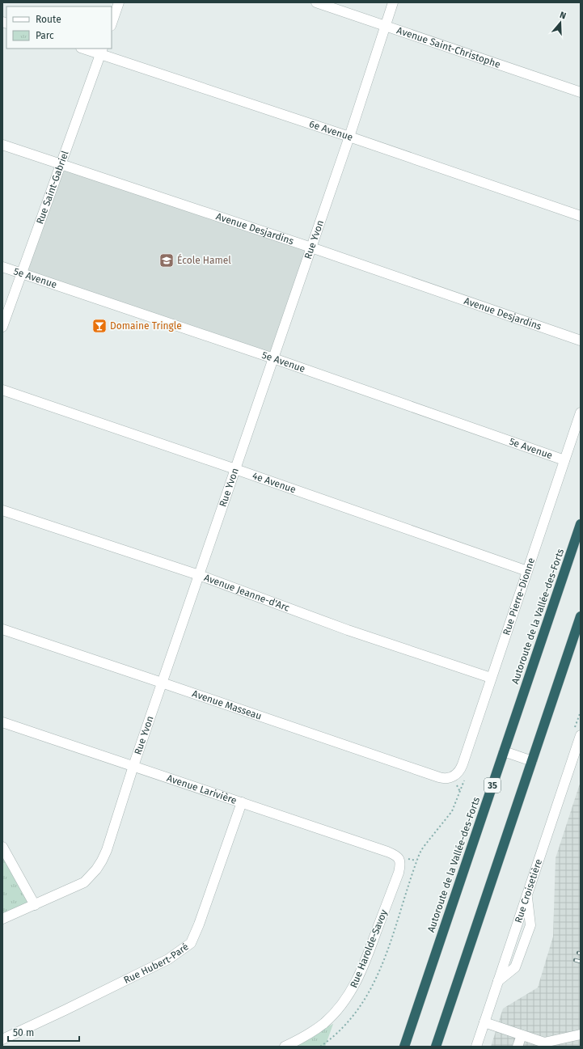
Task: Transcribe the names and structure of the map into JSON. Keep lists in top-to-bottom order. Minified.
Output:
{"streets":{"highway":["Autoroute de la Vallée-des-Forts","35"],"street":["Avenue Saint-Christophe","6e Avenue","Rue Saint-Gabriel","Avenue Desjardins","Rue Yvon","5e Avenue","4e Avenue","Avenue Jeanne-d'Arc","Rue Pierre-Dionne","Avenue Masseau","Avenue Larivière","Rue Croisetière","Rue Harolde-Savoy","Rue Hubert-Paré"]},"crossings":[["Avenue Saint-Christophe","Rue Yvon"],["6e Avenue","Rue Saint-Gabriel"],["6e Avenue","Rue Yvon"],["Rue Saint-Gabriel","Avenue Desjardins"],["Rue Saint-Gabriel","5e Avenue"],["Avenue Desjardins","Rue Yvon"],["Rue Yvon","5e Avenue"],["Rue Yvon","4e Avenue"],["Rue Yvon","Avenue Jeanne-d'Arc"],["Rue Yvon","Avenue Masseau"],["Rue Yvon","Avenue Larivière"],["5e Avenue","Rue Pierre-Dionne"],["4e Avenue","Rue Pierre-Dionne"],["Avenue Jeanne-d'Arc","Rue Pierre-Dionne"],["Rue Pierre-Dionne","Avenue Masseau"],["Rue Pierre-Dionne","Rue Harolde-Savoy"],["Avenue Masseau","Rue Harolde-Savoy"],["Avenue Larivière","Rue Harolde-Savoy"],["Avenue Larivière","Rue Hubert-Paré"]],"places":{"school or university":["École Hamel"],"bar":["Domaine Tringle"]},"legend":["Route","Parc"],"scale_bar":"50 m","north":"top"}
